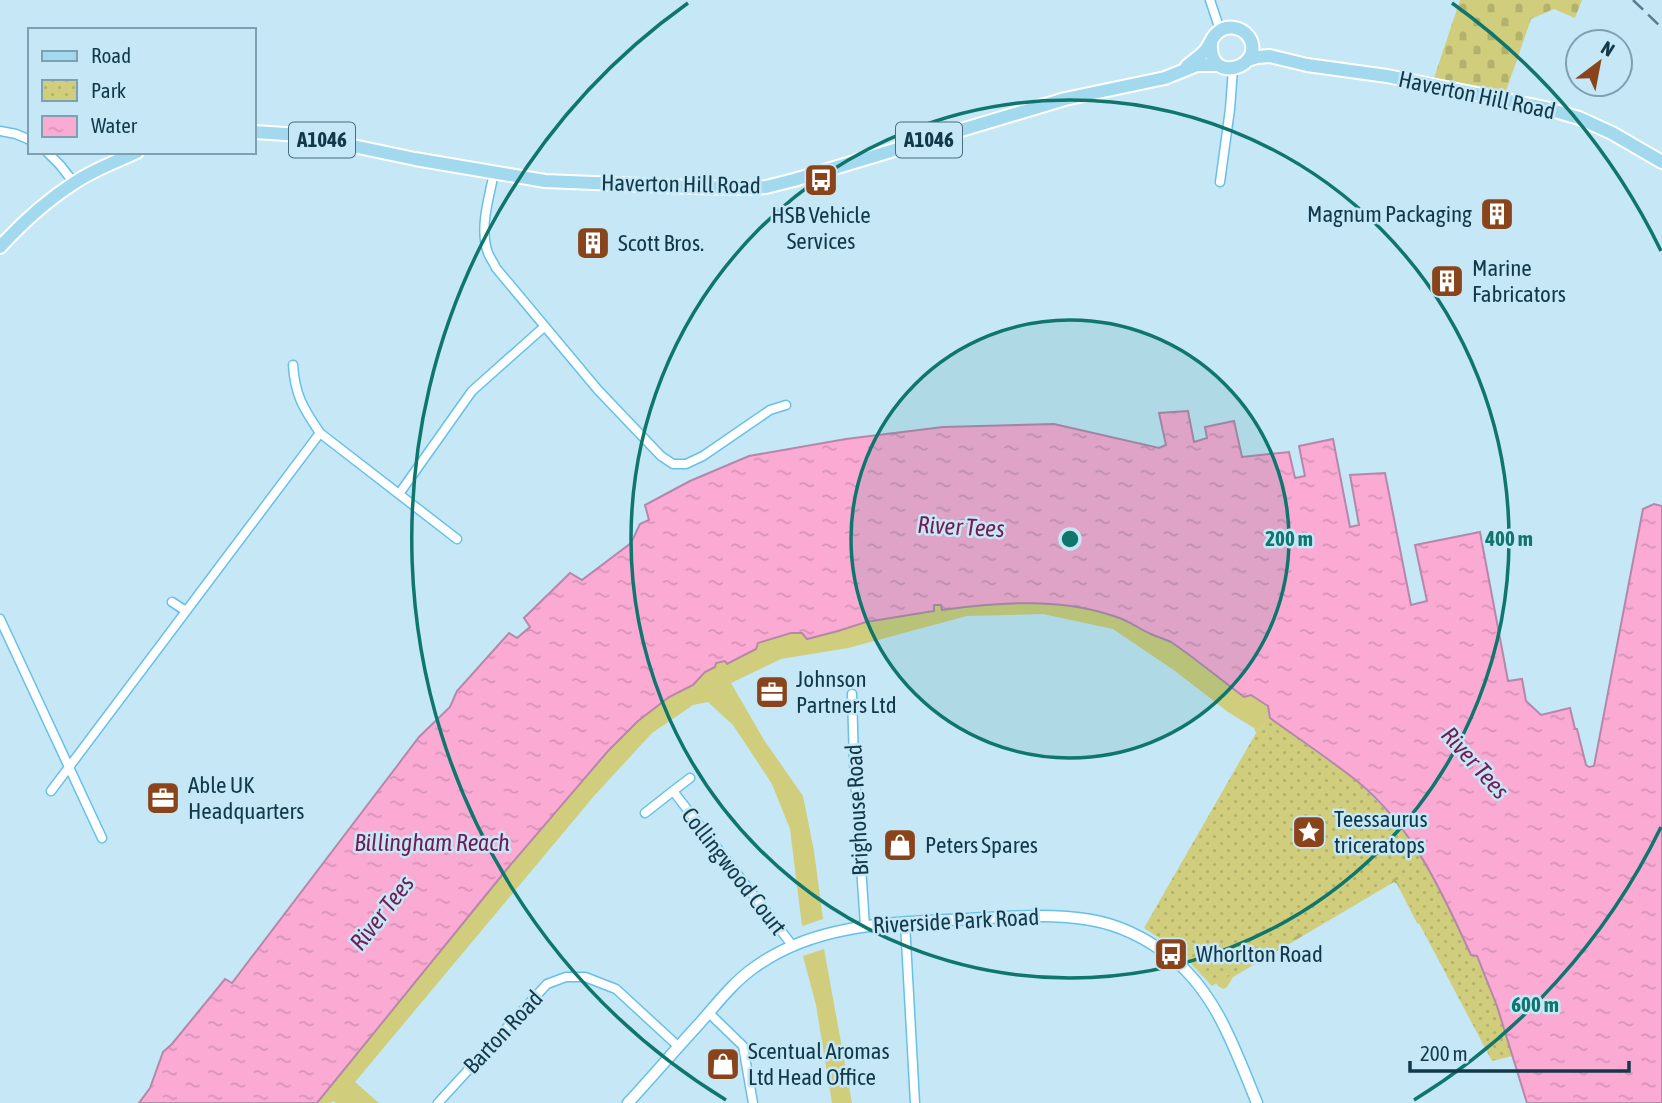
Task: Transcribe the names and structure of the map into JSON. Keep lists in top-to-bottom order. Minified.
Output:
{"streets":{"main road":["Haverton Hill Road","A1046"],"street":["Brighouse Road","Collingwood Court","Riverside Park Road","Barton Road"]},"crossings":[["Brighouse Road","Riverside Park Road"],["Collingwood Court","Riverside Park Road"],["Riverside Park Road","Barton Road"]],"water":["River Tees","Billingham Reach"],"places":{"bus stop":["HSB Vehicle Services","Whorlton Road"],"building":["Magnum Packaging","Scott Bros.","Marine Fabricators"],"office":["Johnson Partners Ltd","Able UK Headquarters"],"place":["Teessaurus triceratops"],"shop":["Peters Spares","Scentual Aromas Ltd Head Office"]},"legend":["Road","Park","Water"],"scale_bar":"200 m","north":"top right","rings":["200 m","400 m","600 m"]}
